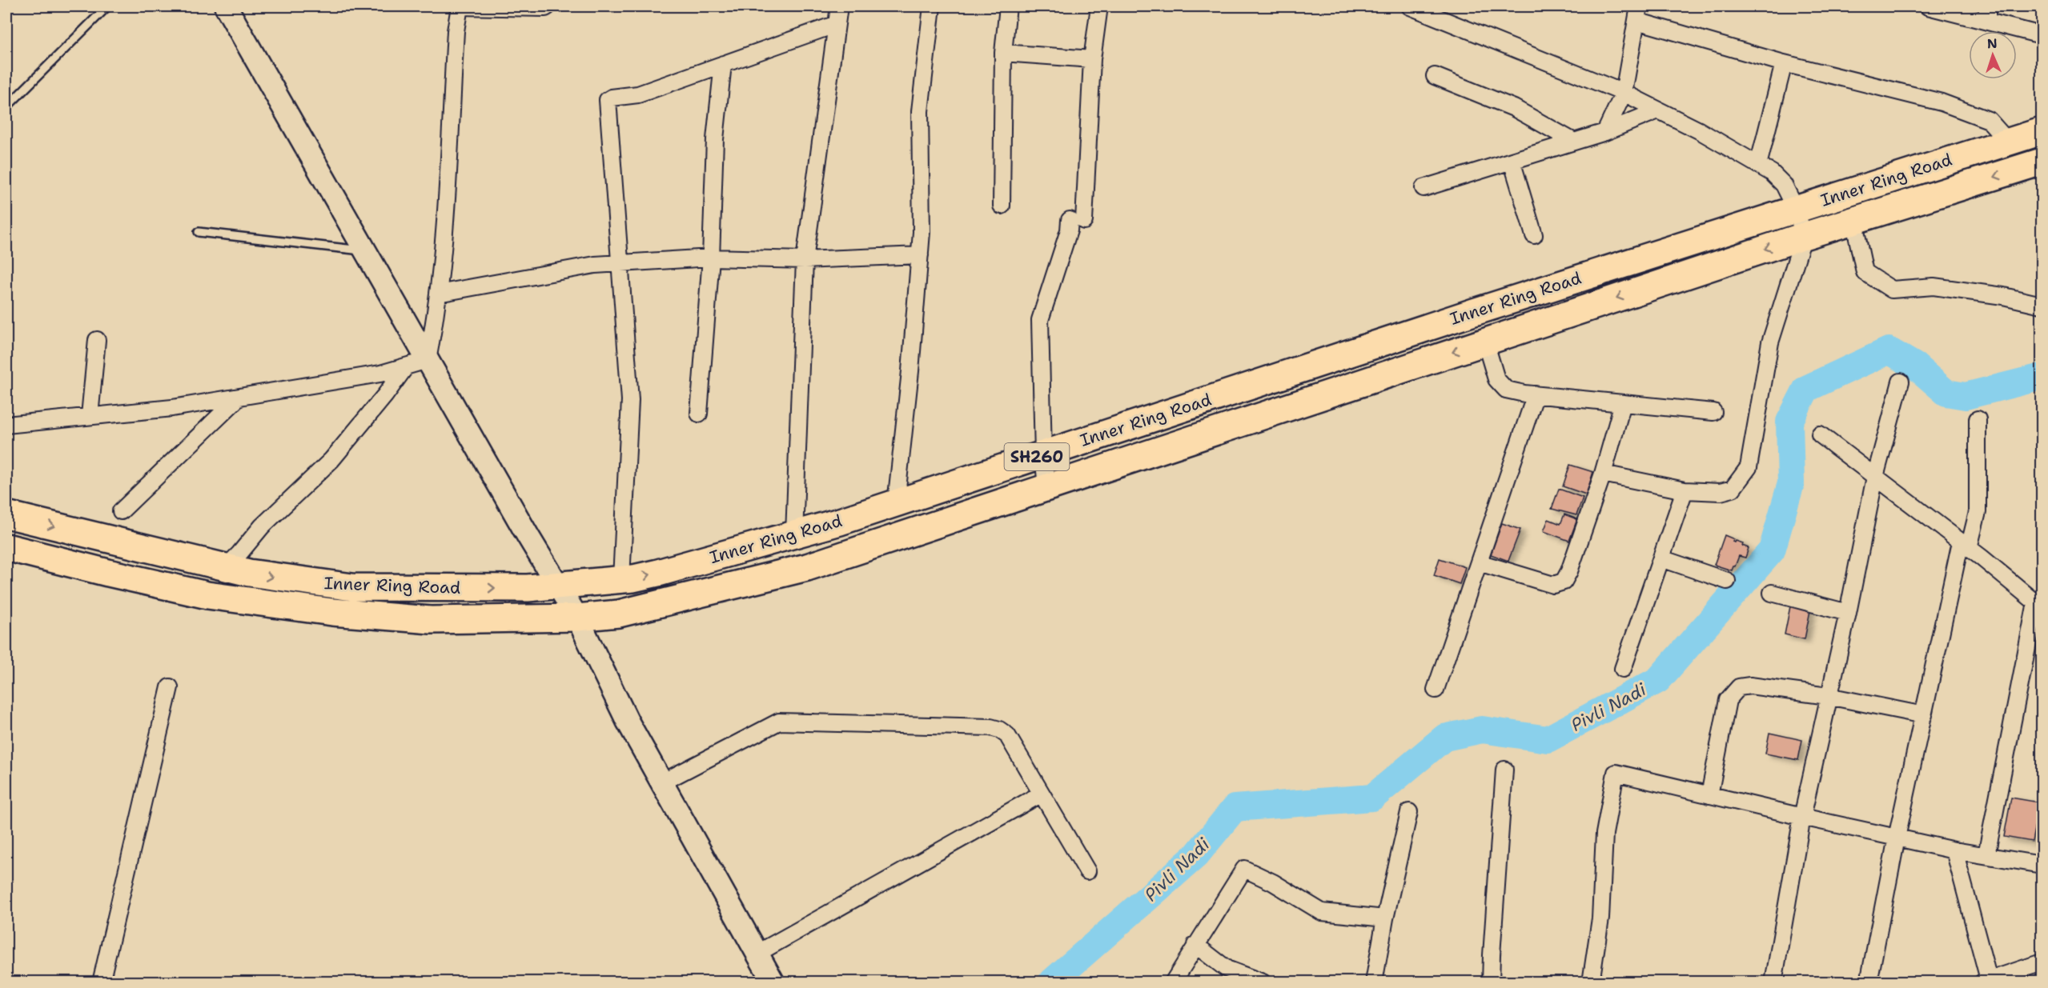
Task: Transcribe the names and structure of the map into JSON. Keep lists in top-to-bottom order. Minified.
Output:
{"streets":{"highway":["Inner Ring Road","SH260"]},"water":["Pivli Nadi"],"north":"top"}
